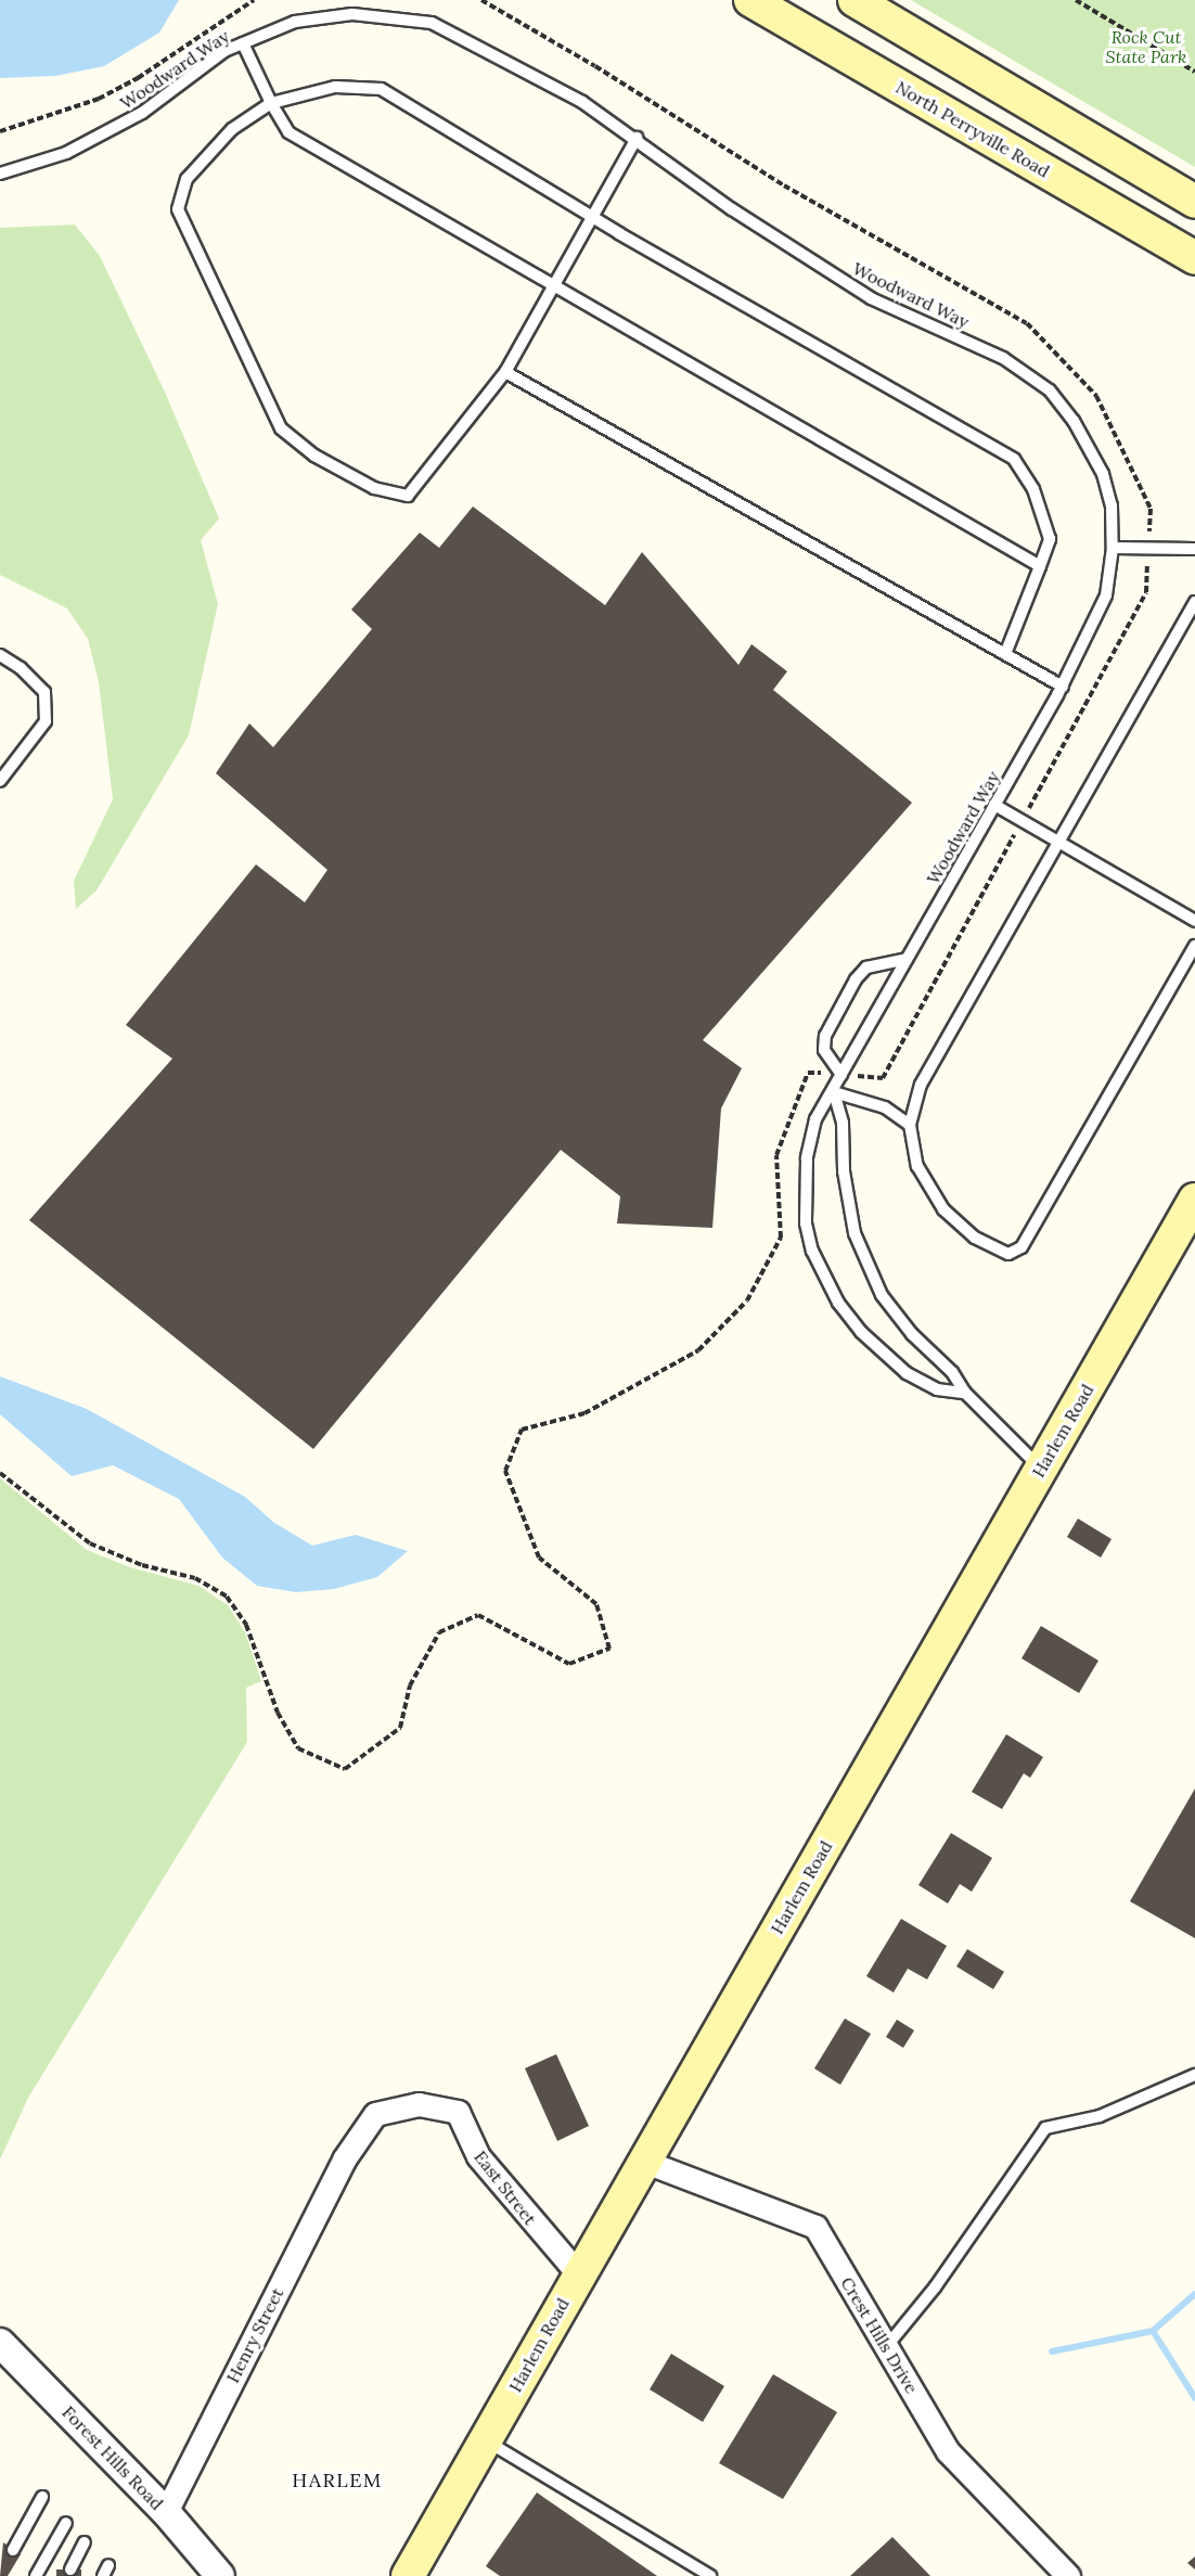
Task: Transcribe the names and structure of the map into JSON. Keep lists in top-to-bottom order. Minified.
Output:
{"streets":{"main road":["North Perryville Road","Harlem Road"],"street":["East Street","Henry Street","Crest Hills Drive","Forest Hills Road"],"lane":["Woodward Way"]},"crossings":[["Harlem Road","East Street"],["Harlem Road","Crest Hills Drive"],["East Street","Henry Street"],["Henry Street","Forest Hills Road"]],"districts":["HARLEM"],"parks":["Rock Cut State Park"]}
